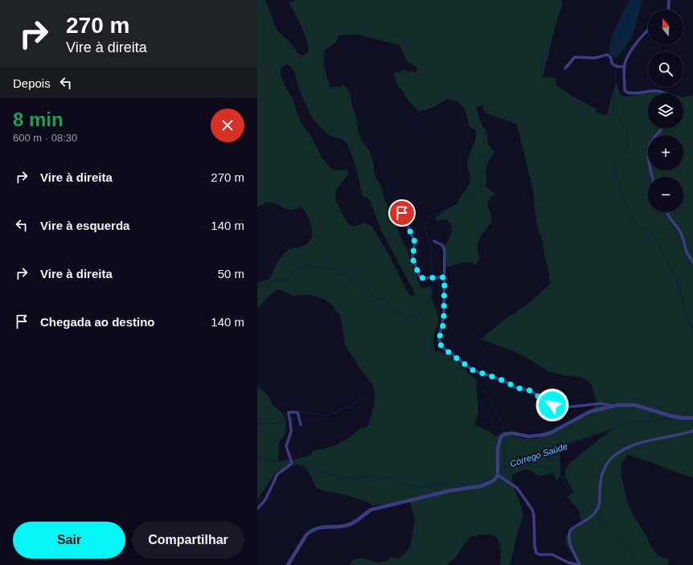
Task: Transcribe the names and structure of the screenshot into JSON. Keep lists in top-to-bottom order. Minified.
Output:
{"water":["Córrego Saúde"],"north":"top","page":{"turn":["270 m","Vire à direita"],"map_buttons":["+","−"],"then":"Depois","heading":["8 min","600 m · 08:30"],"list":[{"name":"Vire à direita","value":"270 m"},{"name":"Vire à esquerda","value":"140 m"},{"name":"Vire à direita","value":"50 m"},{"name":"Chegada ao destino","value":"140 m"}],"buttons":["Sair","Compartilhar"]}}
